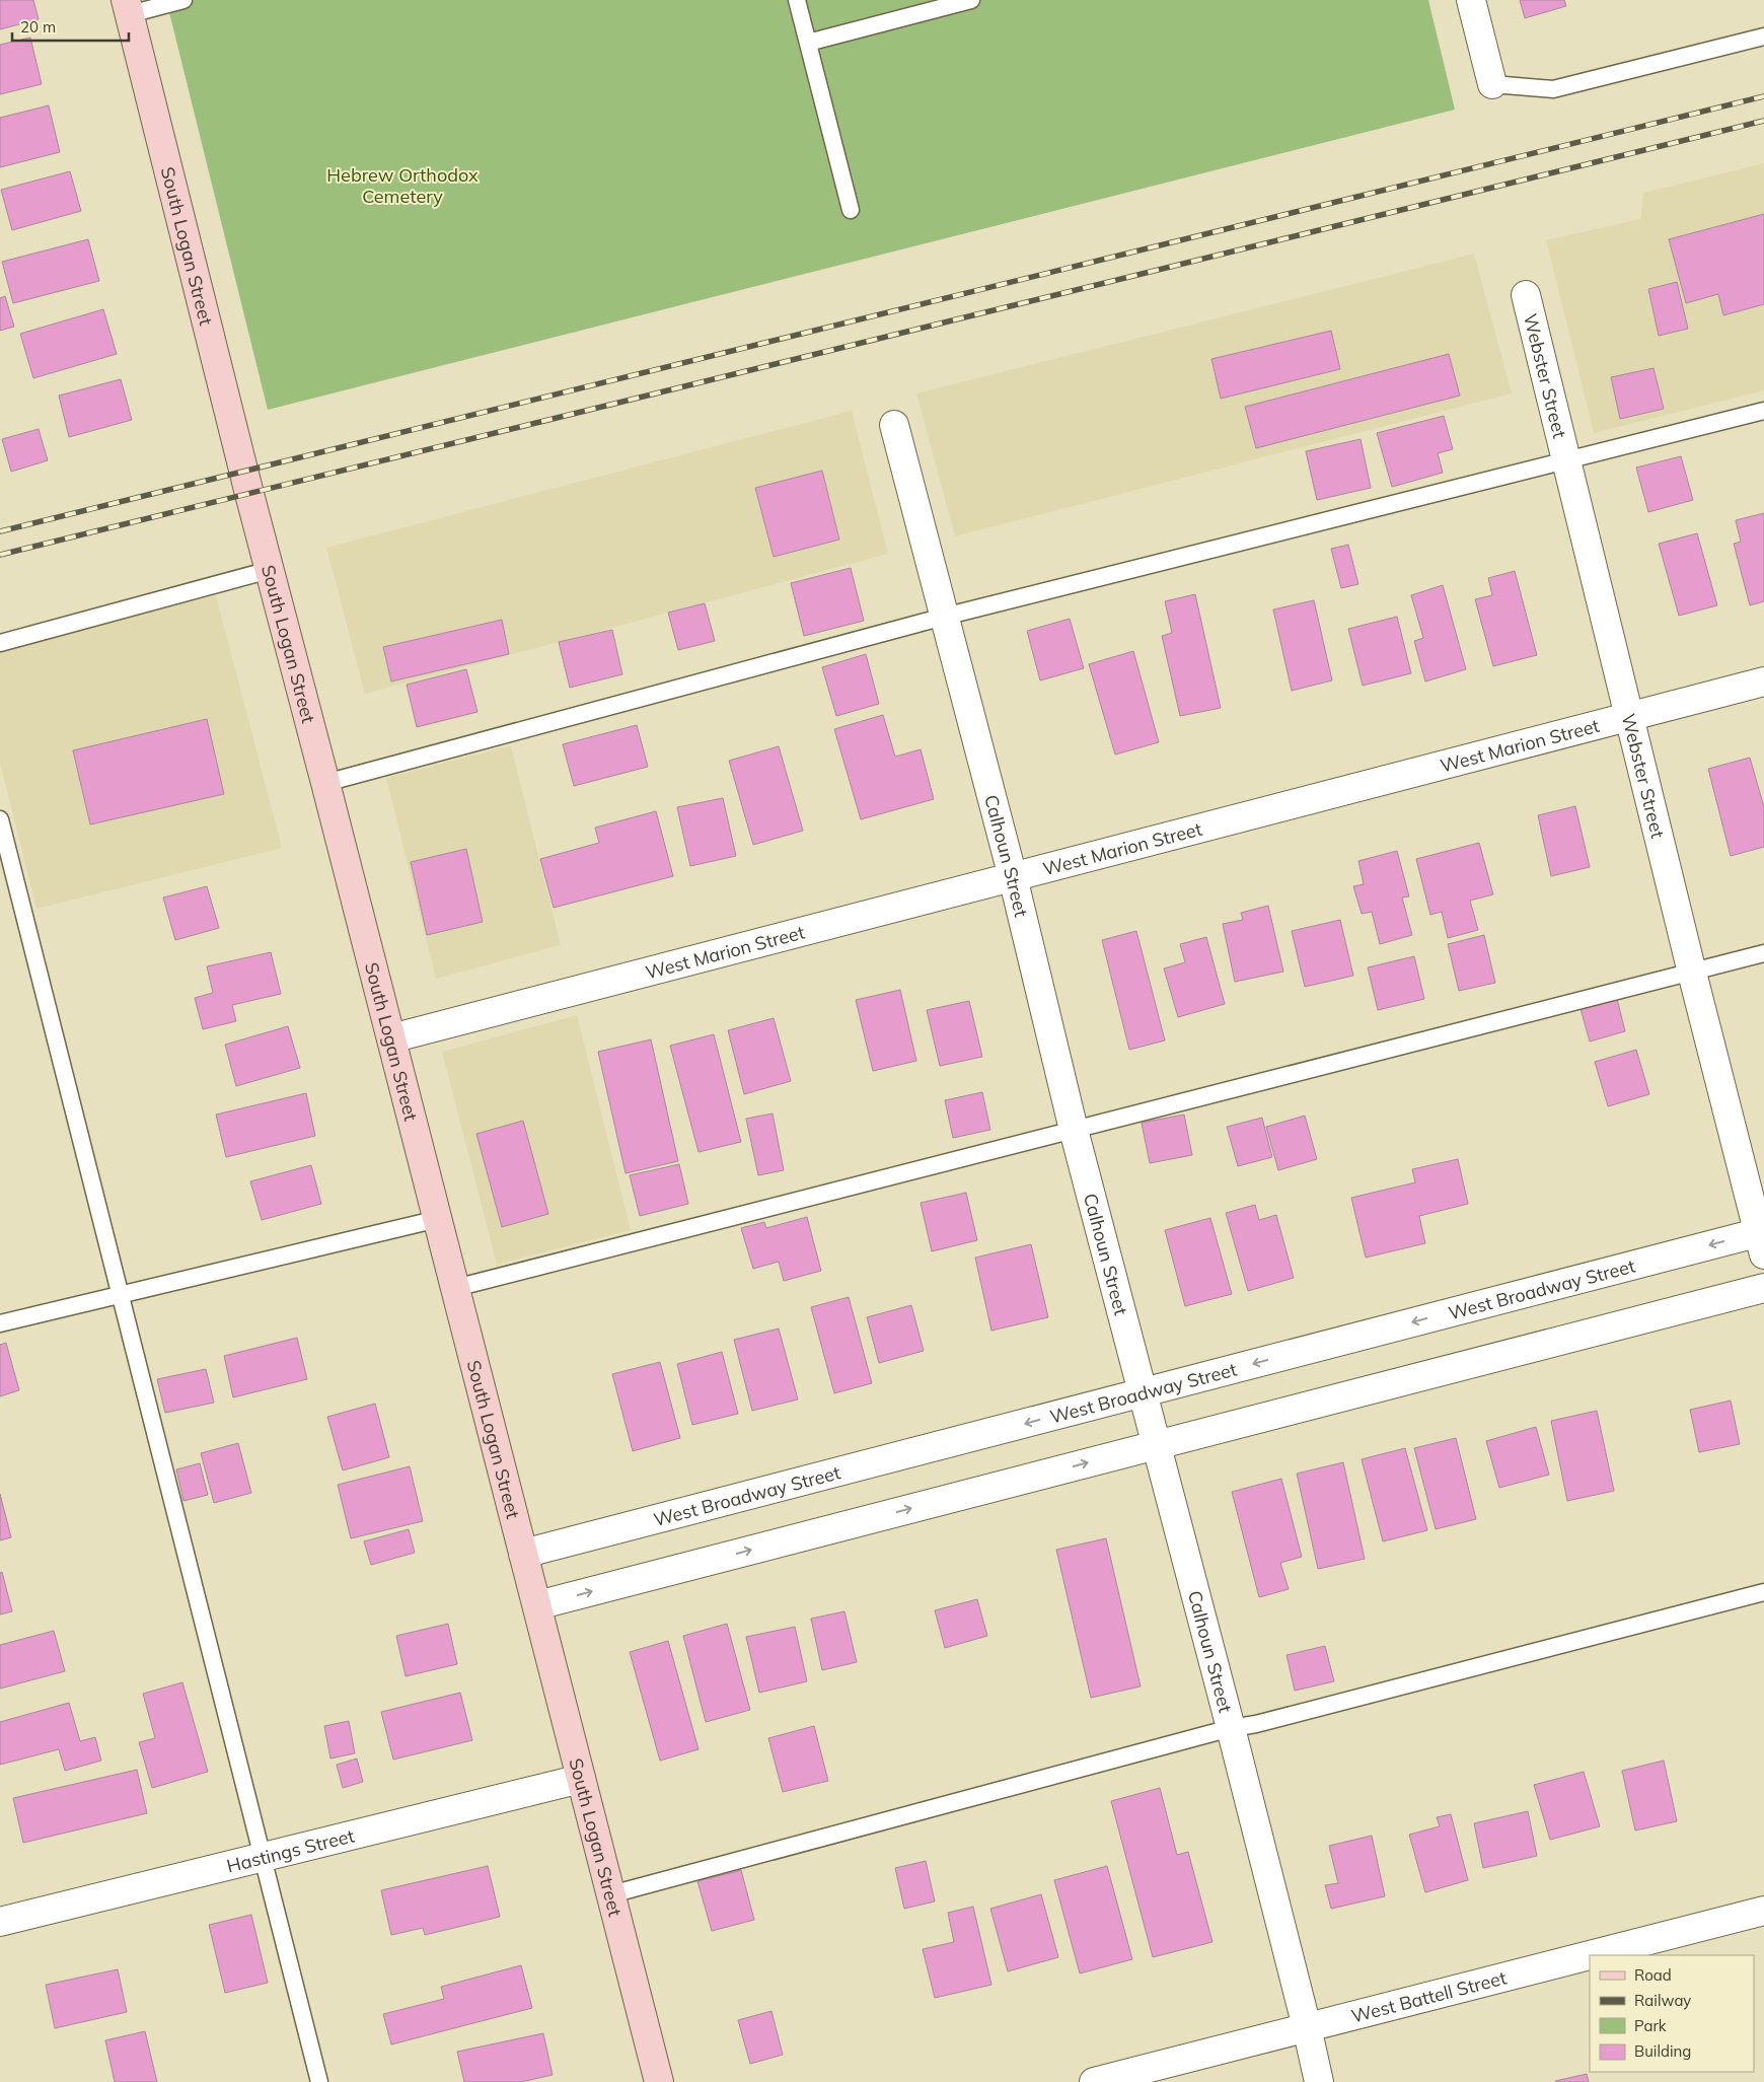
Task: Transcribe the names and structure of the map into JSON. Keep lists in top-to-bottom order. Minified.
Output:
{"streets":{"street":["South Logan Street","Webster Street","West Marion Street","Calhoun Street","West Broadway Street","Hastings Street","West Battell Street"]},"crossings":[["South Logan Street","West Marion Street"],["South Logan Street","West Broadway Street"],["South Logan Street","Hastings Street"],["Webster Street","West Marion Street"],["Webster Street","West Broadway Street"],["West Marion Street","Calhoun Street"],["Calhoun Street","West Broadway Street"],["Calhoun Street","West Battell Street"]],"parks":["Hebrew Orthodox Cemetery"],"legend":["Road","Railway","Park","Building"],"scale_bar":"20 m"}
